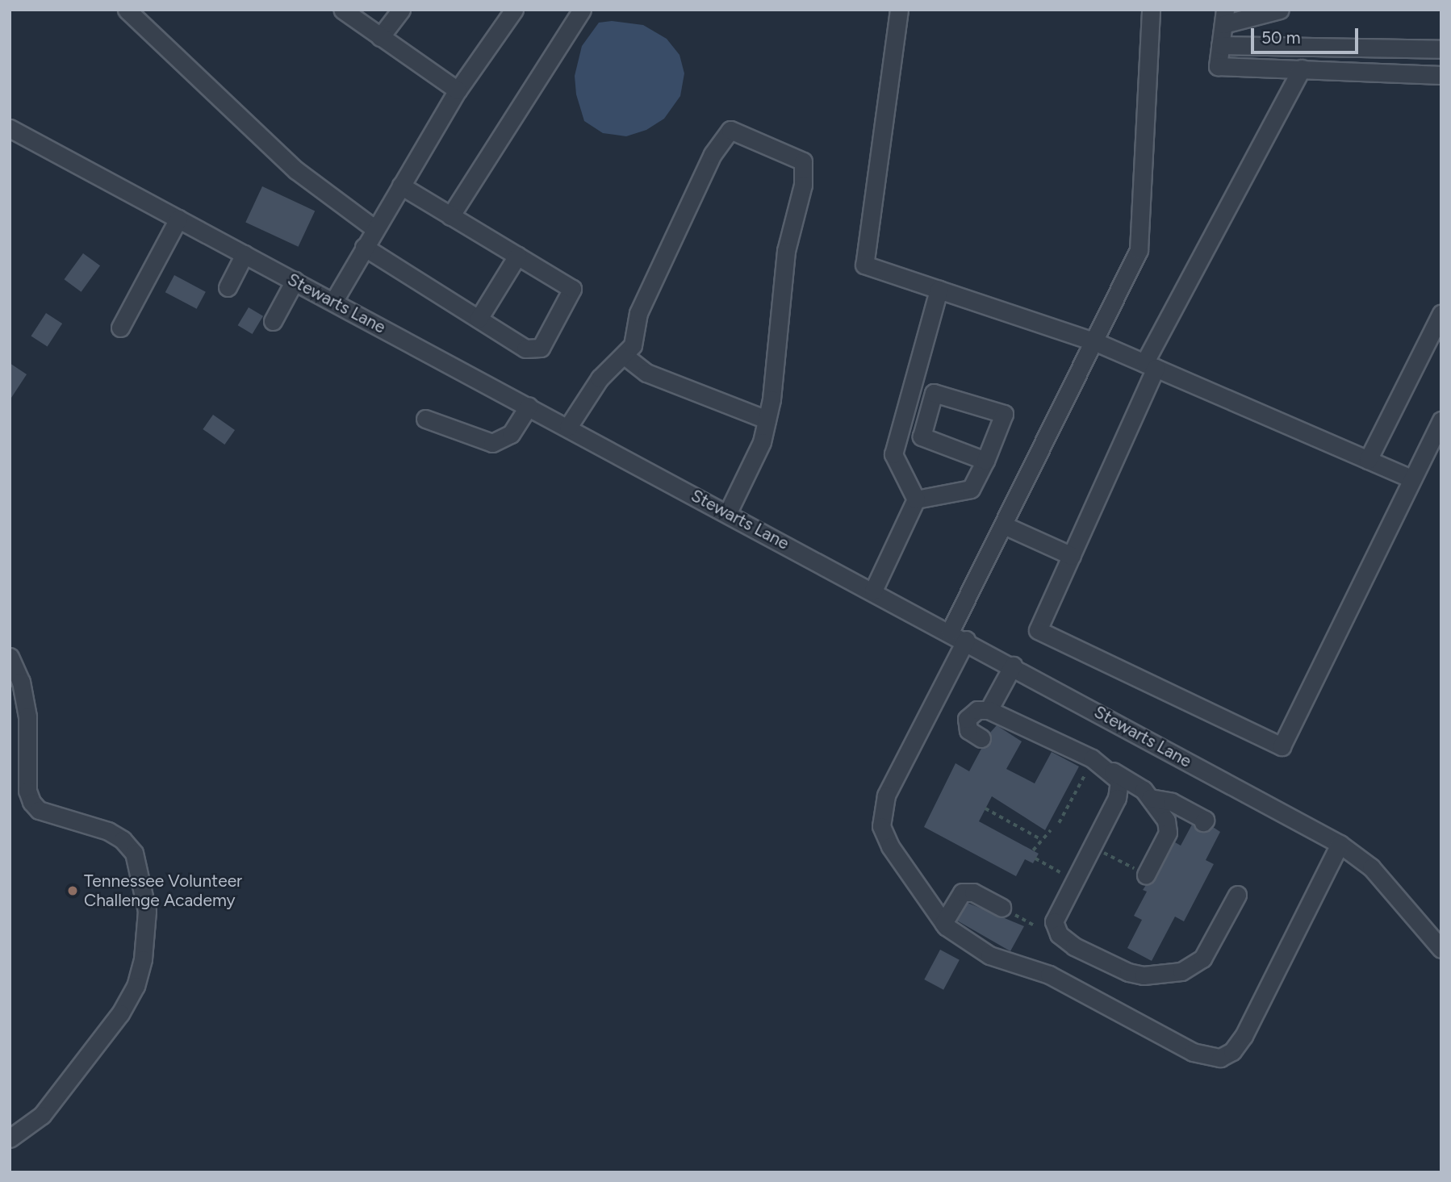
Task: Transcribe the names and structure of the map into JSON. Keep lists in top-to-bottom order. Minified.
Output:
{"streets":{"street":["Stewarts Lane"]},"places":["Tennessee Volunteer Challenge Academy"],"scale_bar":"50 m"}
